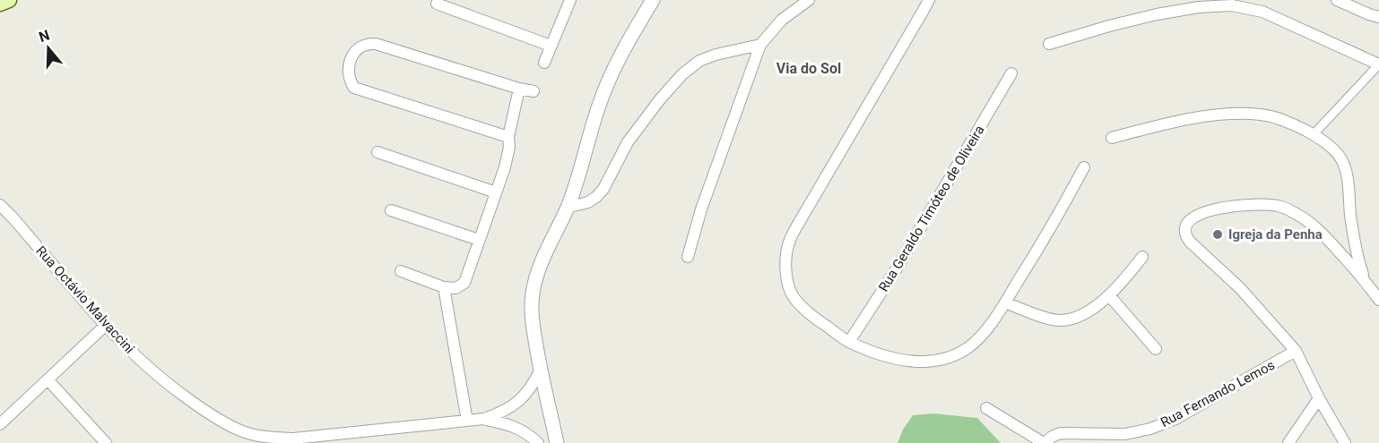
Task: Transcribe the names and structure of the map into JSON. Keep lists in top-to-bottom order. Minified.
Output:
{"streets":{"street":["Rua Geraldo Timóteo de Oliveira","Rua Octávio Malvaccini","Rua Fernando Lemos"]},"districts":["Via do Sol"],"places":["Igreja da Penha"],"north":"top"}
